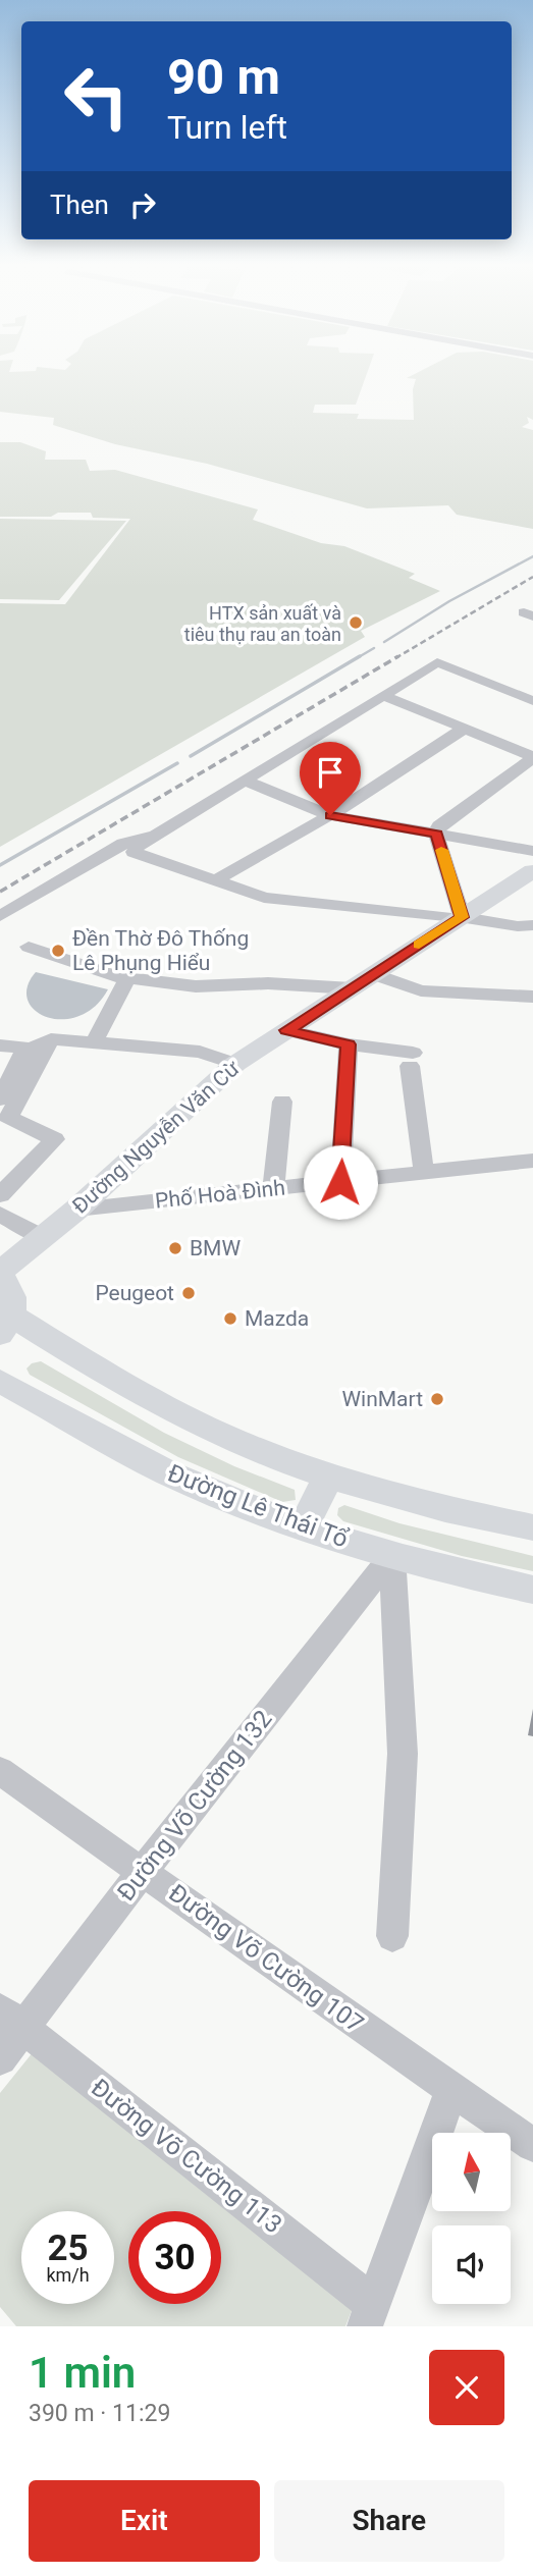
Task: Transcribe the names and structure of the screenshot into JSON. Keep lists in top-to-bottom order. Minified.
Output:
{"streets":{"main road":["Đường Nguyễn Văn Cừ","Đường Lê Thái Tổ"],"street":["Phố Hoà Đình","Đường Võ Cường 132","Đường Võ Cường 107","Đường Võ Cường 113"]},"crossings":[["Đường Nguyễn Văn Cừ","Phố Hoà Đình"],["Đường Lê Thái Tổ","Đường Võ Cường 132"],["Đường Võ Cường 132","Đường Võ Cường 107"],["Đường Võ Cường 132","Đường Võ Cường 113"]],"places":["HTX sản xuất và tiêu thụ rau an toàn","Đền Thờ Đô Thống Lê Phụng Hiểu","BMW","Peugeot","Mazda","WinMart"],"north":"top","page":{"turn":["90 m","Turn left"],"then":"Then","speed":"25 km/h","limit":"30","heading":["1 min","390 m · 11:29"],"buttons":["Exit","Share"]}}
